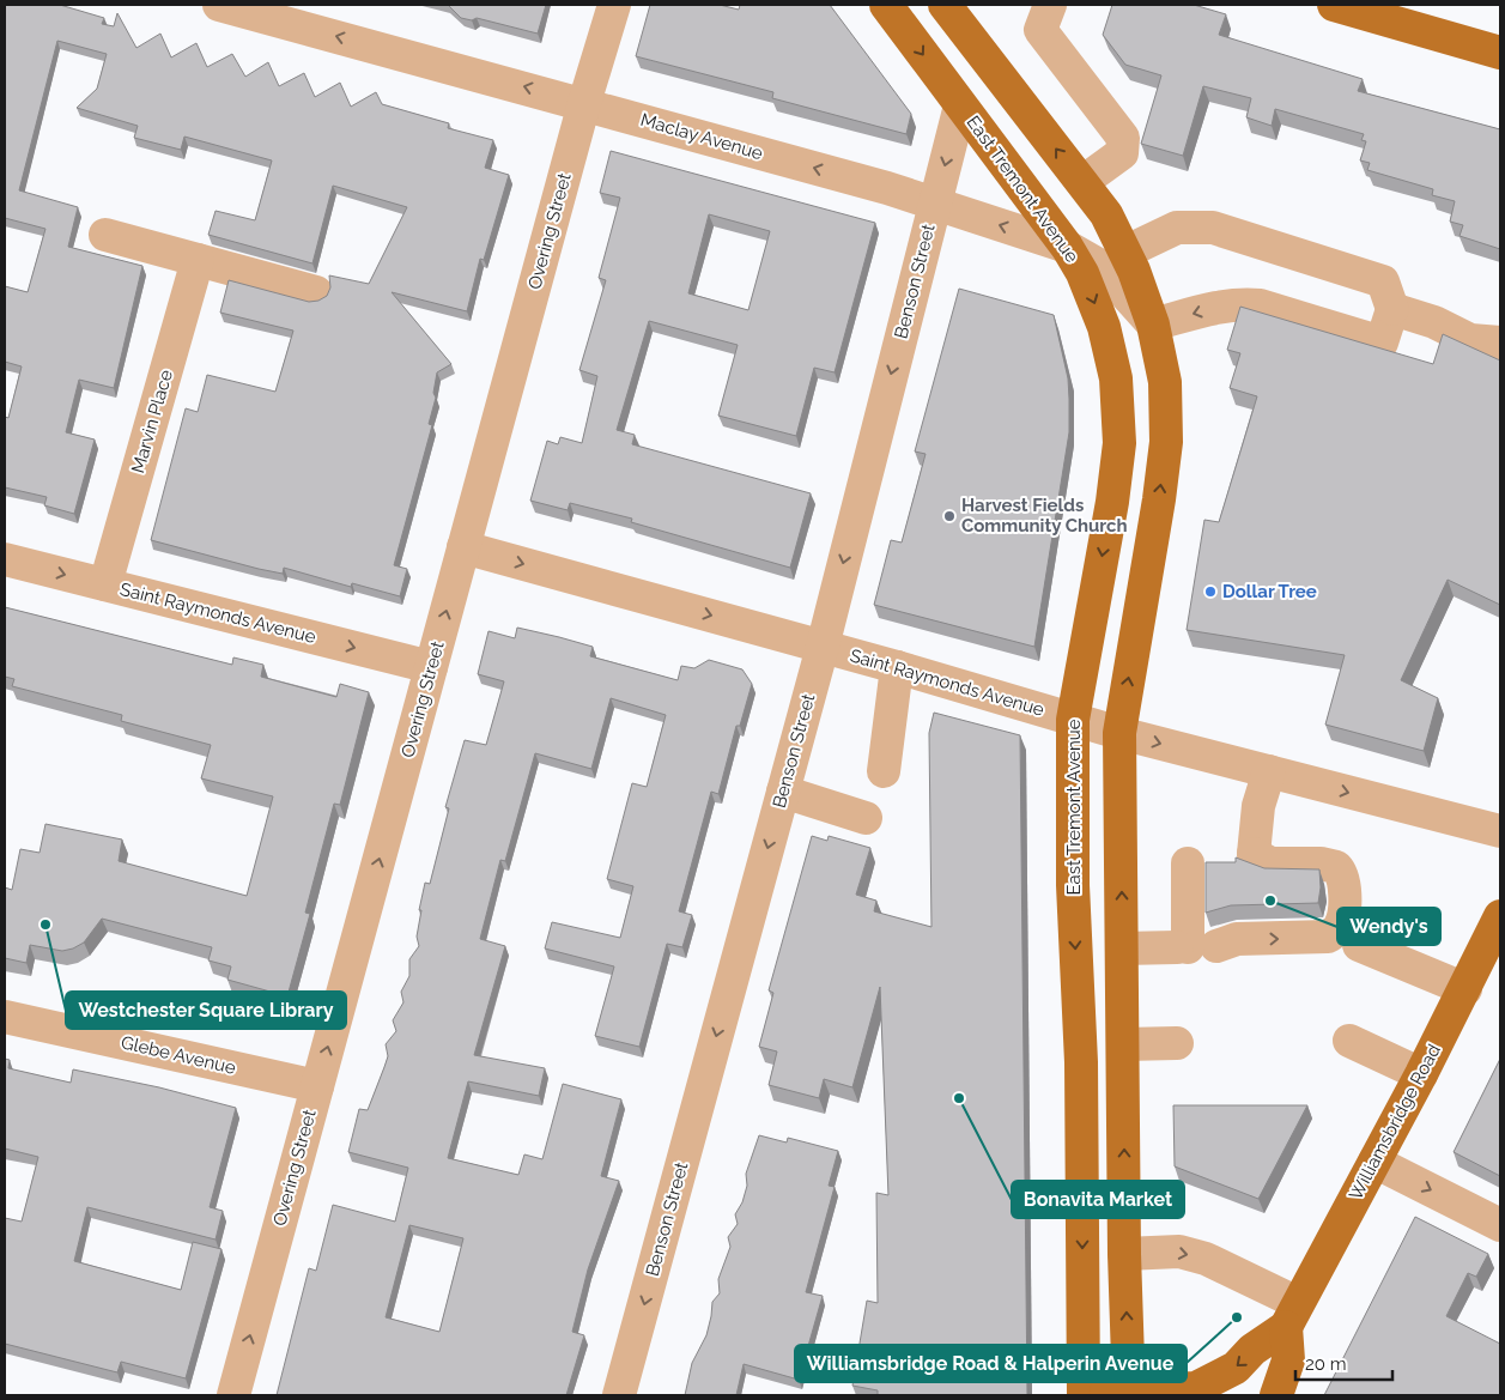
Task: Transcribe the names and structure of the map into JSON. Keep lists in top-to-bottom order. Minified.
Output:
{"streets":{"main road":["East Tremont Avenue","Williamsbridge Road"],"street":["Maclay Avenue","Overing Street","Benson Street","Marvin Place","Saint Raymonds Avenue","Glebe Avenue"]},"crossings":[["Maclay Avenue","East Tremont Avenue"],["Maclay Avenue","Overing Street"],["Maclay Avenue","Benson Street"],["East Tremont Avenue","Benson Street"],["East Tremont Avenue","Saint Raymonds Avenue"],["East Tremont Avenue","Williamsbridge Road"],["Overing Street","Saint Raymonds Avenue"],["Overing Street","Glebe Avenue"],["Benson Street","Saint Raymonds Avenue"],["Marvin Place","Saint Raymonds Avenue"]],"one_way":["Maclay Avenue","Overing Street","Benson Street","Saint Raymonds Avenue"],"places":["Harvest Fields Community Church","Dollar Tree","Wendy's","Westchester Square Library","Bonavita Market","Williamsbridge Road & Halperin Avenue"],"scale_bar":"20 m"}
